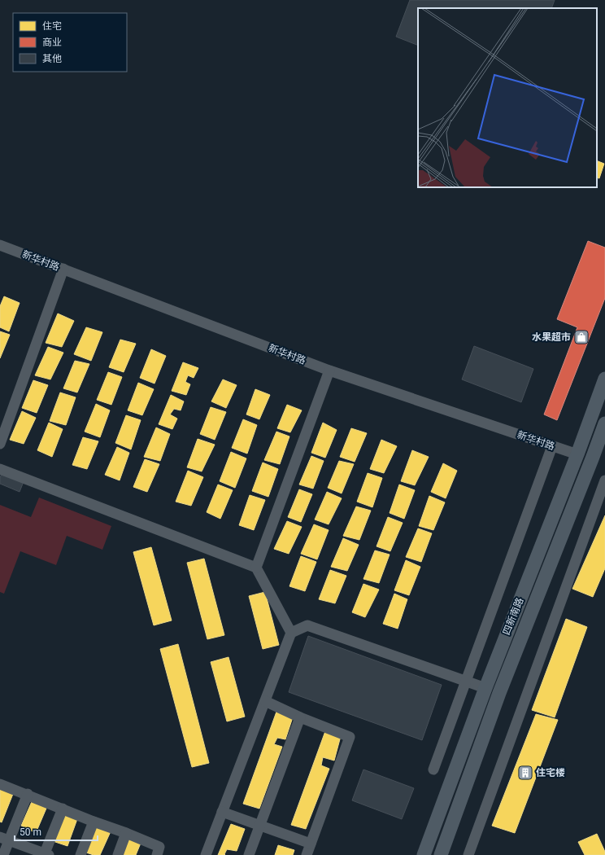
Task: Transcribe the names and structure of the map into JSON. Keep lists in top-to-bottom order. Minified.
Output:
{"streets":{"main road":["四新南路"],"street":["新华村路"]},"crossings":[["新华村路","四新南路"]],"places":{"shop":["水果超市"],"building":["住宅楼"]},"legend":["住宅","商业","其他"],"scale_bar":"50 m"}
